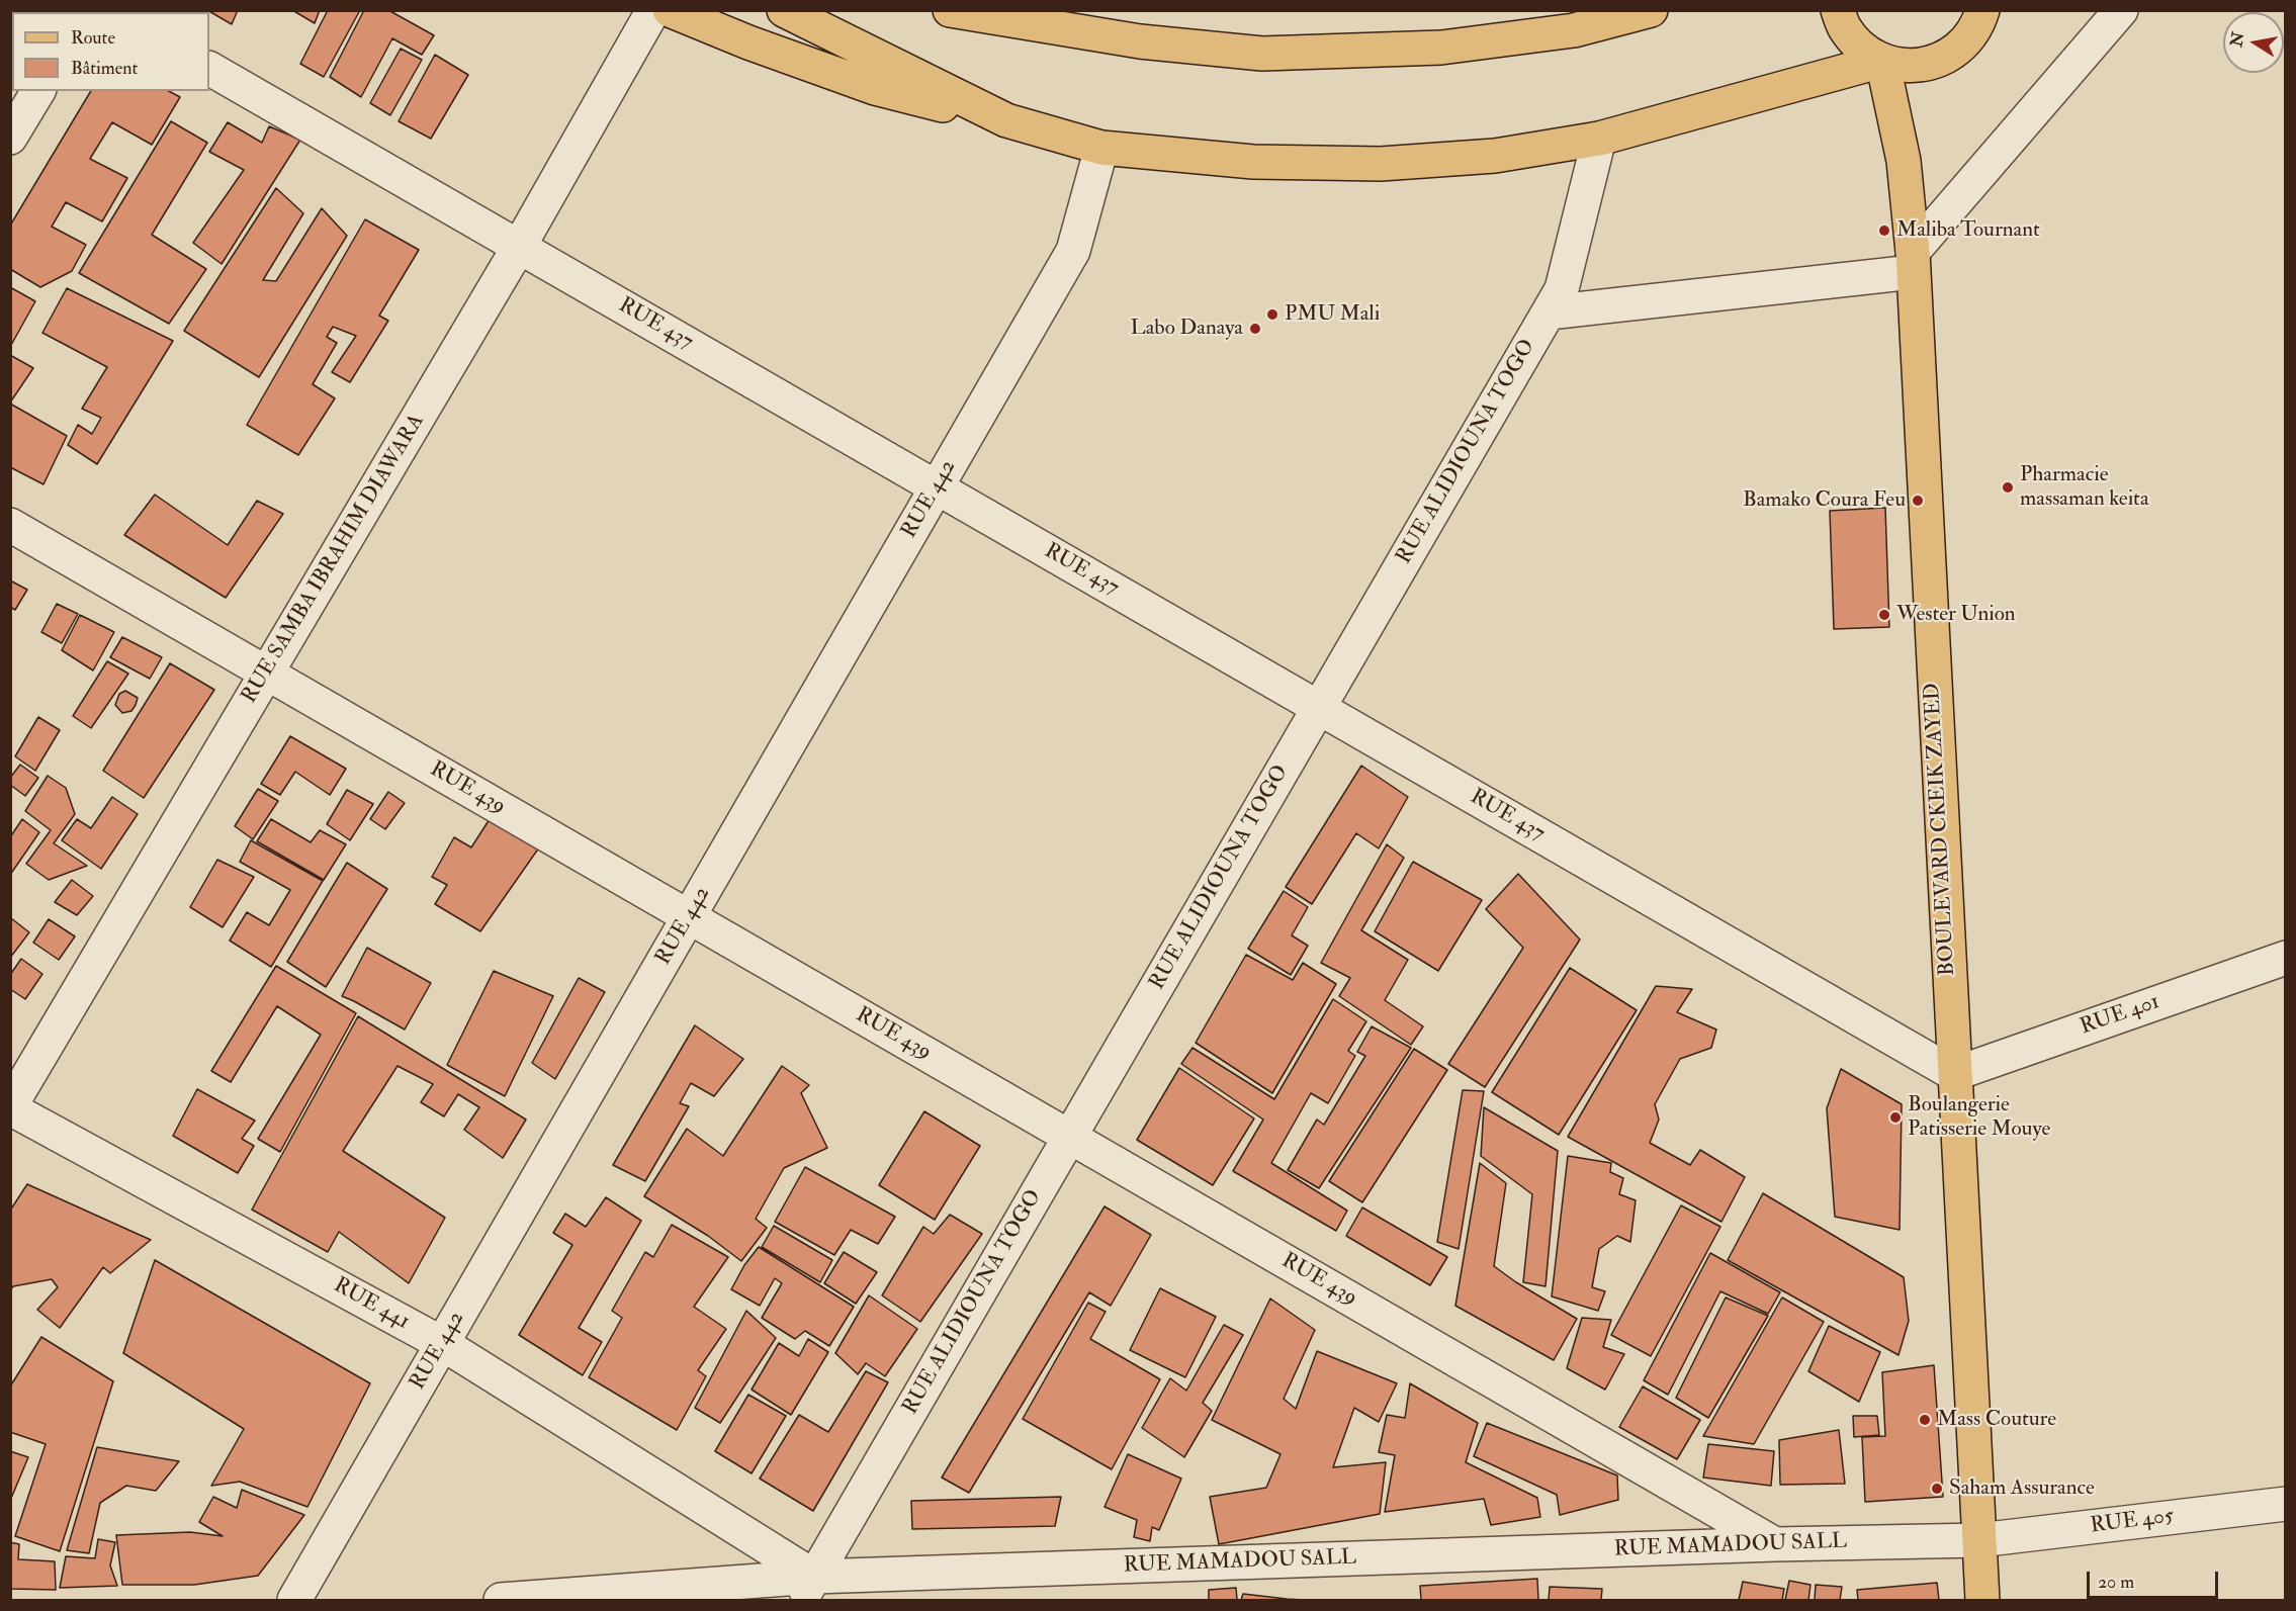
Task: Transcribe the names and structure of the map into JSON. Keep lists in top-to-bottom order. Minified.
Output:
{"streets":{"main road":["BOULEVARD CKEIK ZAYED"],"street":["RUE 437","RUE ALIDIOUNA TOGO","RUE 442","RUE SAMBA IBRAHIM DIAWARA","RUE 439","RUE 401","RUE 441","RUE 405","RUE MAMADOU SALL"]},"crossings":[["RUE 437","RUE ALIDIOUNA TOGO"],["RUE 437","RUE 442"],["RUE 437","RUE SAMBA IBRAHIM DIAWARA"],["RUE 437","BOULEVARD CKEIK ZAYED"],["RUE 437","RUE 401"],["RUE ALIDIOUNA TOGO","RUE 439"],["RUE ALIDIOUNA TOGO","RUE 441"],["RUE ALIDIOUNA TOGO","RUE MAMADOU SALL"],["RUE 442","RUE 439"],["RUE 442","RUE 441"],["RUE SAMBA IBRAHIM DIAWARA","RUE 439"],["RUE SAMBA IBRAHIM DIAWARA","RUE 441"],["RUE 439","RUE MAMADOU SALL"],["BOULEVARD CKEIK ZAYED","RUE 401"],["BOULEVARD CKEIK ZAYED","RUE 405"],["BOULEVARD CKEIK ZAYED","RUE MAMADOU SALL"],["RUE 441","RUE MAMADOU SALL"],["RUE 405","RUE MAMADOU SALL"]],"places":["Maliba Tournant","PMU Mali","Labo Danaya","Pharmacie massaman keita","Bamako Coura Feu","Wester Union","Boulangerie Patisserie Mouye","Mass Couture","Saham Assurance"],"legend":["Route","Bâtiment"],"scale_bar":"20 m","north":"left"}
